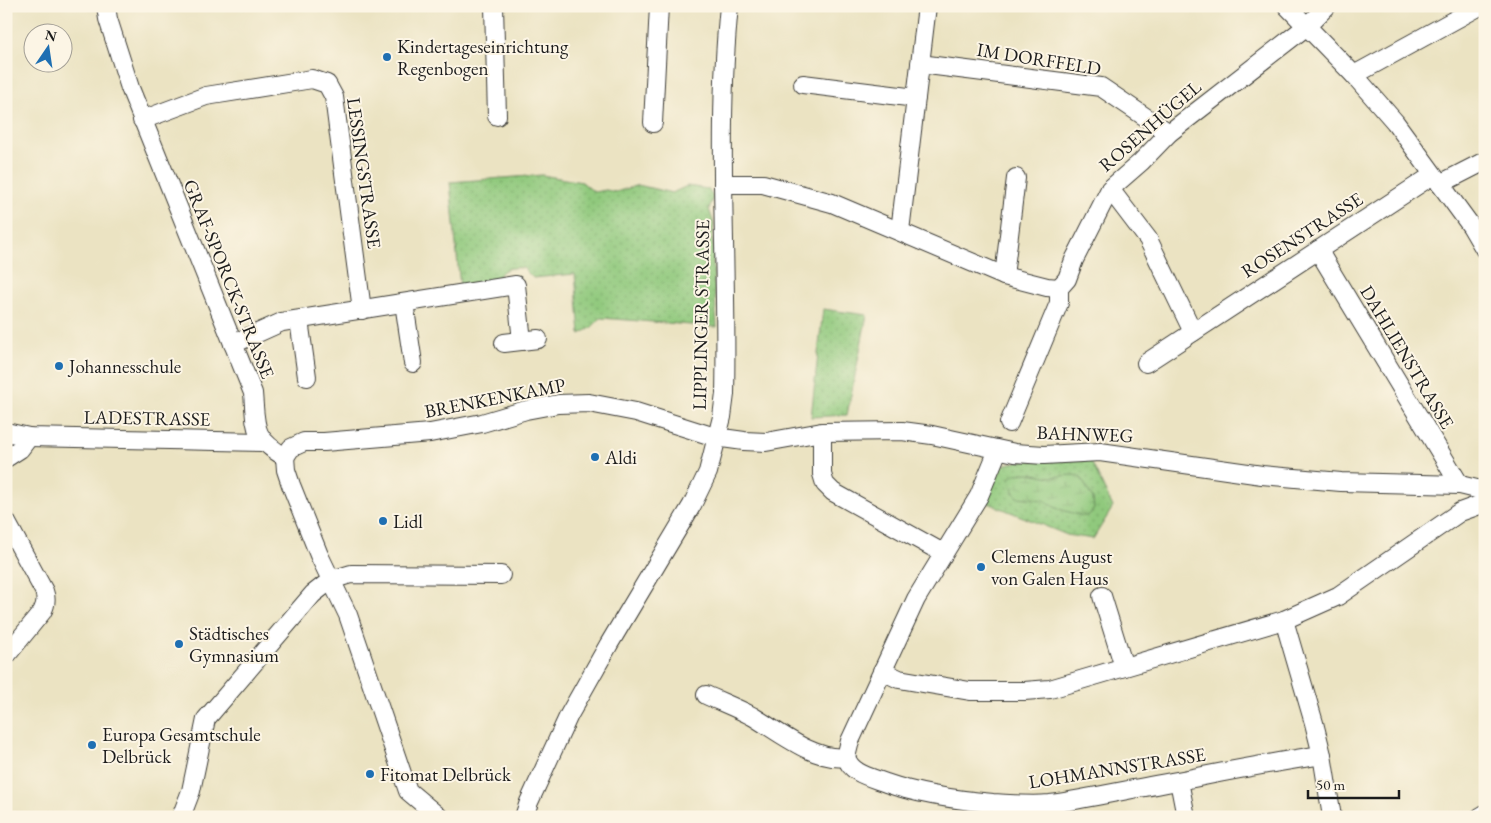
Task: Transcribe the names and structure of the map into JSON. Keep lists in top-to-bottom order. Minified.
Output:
{"streets":{"street":["IM DORFFELD","ROSENHÜGEL","LESSINGSTRASSE","ROSENSTRASSE","GRAF-SPORCK-STRASSE","LIPPLINGER STRASSE","DAHLIENSTRASSE","BRENKENKAMP","LADESTRASSE","BAHNWEG","LOHMANNSTRASSE"]},"crossings":[["IM DORFFELD","ROSENHÜGEL"],["LESSINGSTRASSE","GRAF-SPORCK-STRASSE"],["ROSENSTRASSE","DAHLIENSTRASSE"],["GRAF-SPORCK-STRASSE","LADESTRASSE"],["LIPPLINGER STRASSE","BRENKENKAMP"],["LIPPLINGER STRASSE","BAHNWEG"],["DAHLIENSTRASSE","BAHNWEG"],["BRENKENKAMP","BAHNWEG"]],"places":["Kindertageseinrichtung Regenbogen","Johannesschule","Aldi","Lidl","Clemens August von Galen Haus","Städtisches Gymnasium","Europa Gesamtschule Delbrück","Fitomat Delbrück"],"scale_bar":"50 m","north":"top"}
